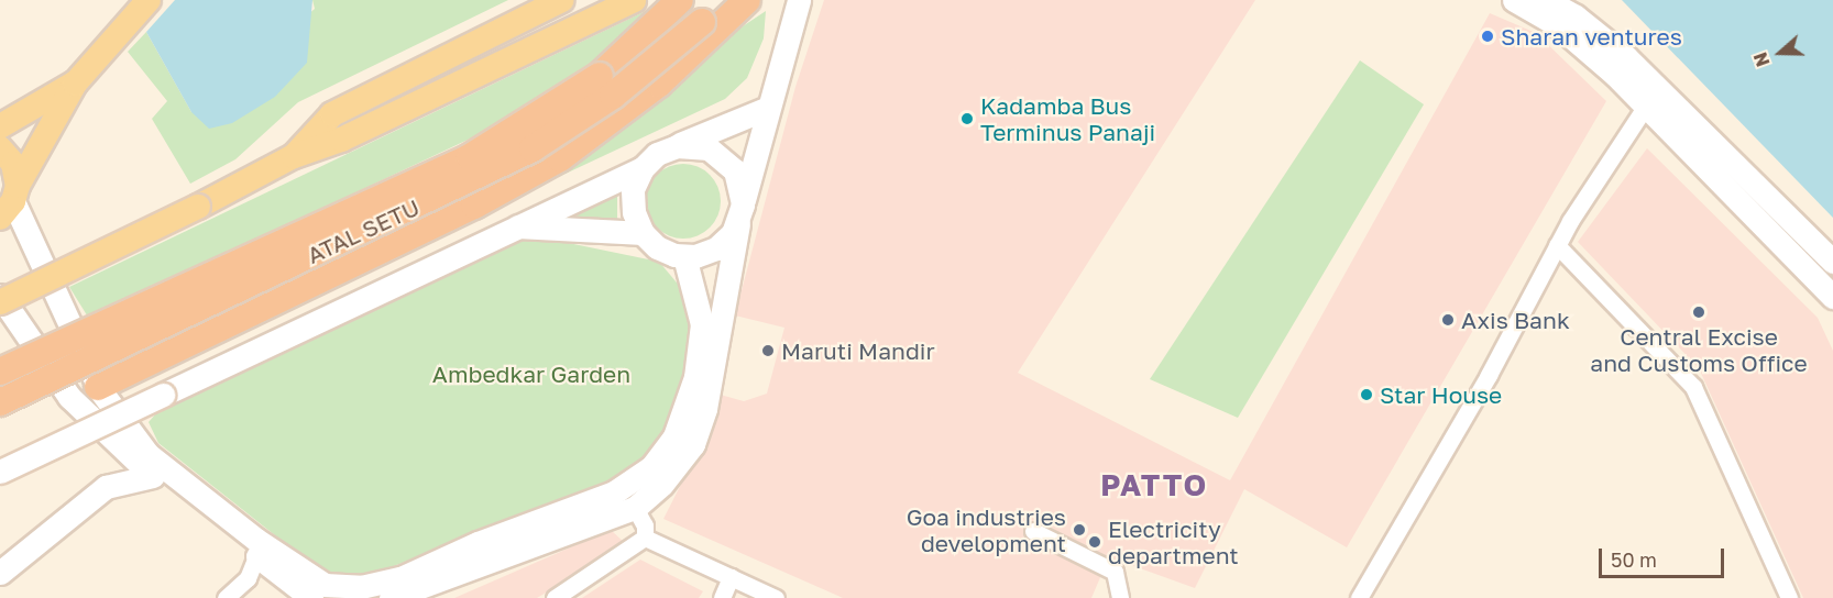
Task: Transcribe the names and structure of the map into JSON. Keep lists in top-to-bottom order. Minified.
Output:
{"streets":{"highway":["ATAL SETU"]},"districts":["PATTO"],"parks":["Ambedkar Garden"],"places":["Sharan ventures","Kadamba Bus Terminus Panaji","Central Excise and Customs Office","Axis Bank","Maruti Mandir","Star House","Goa industries development","Electricity department"],"scale_bar":"50 m","north":"left"}
